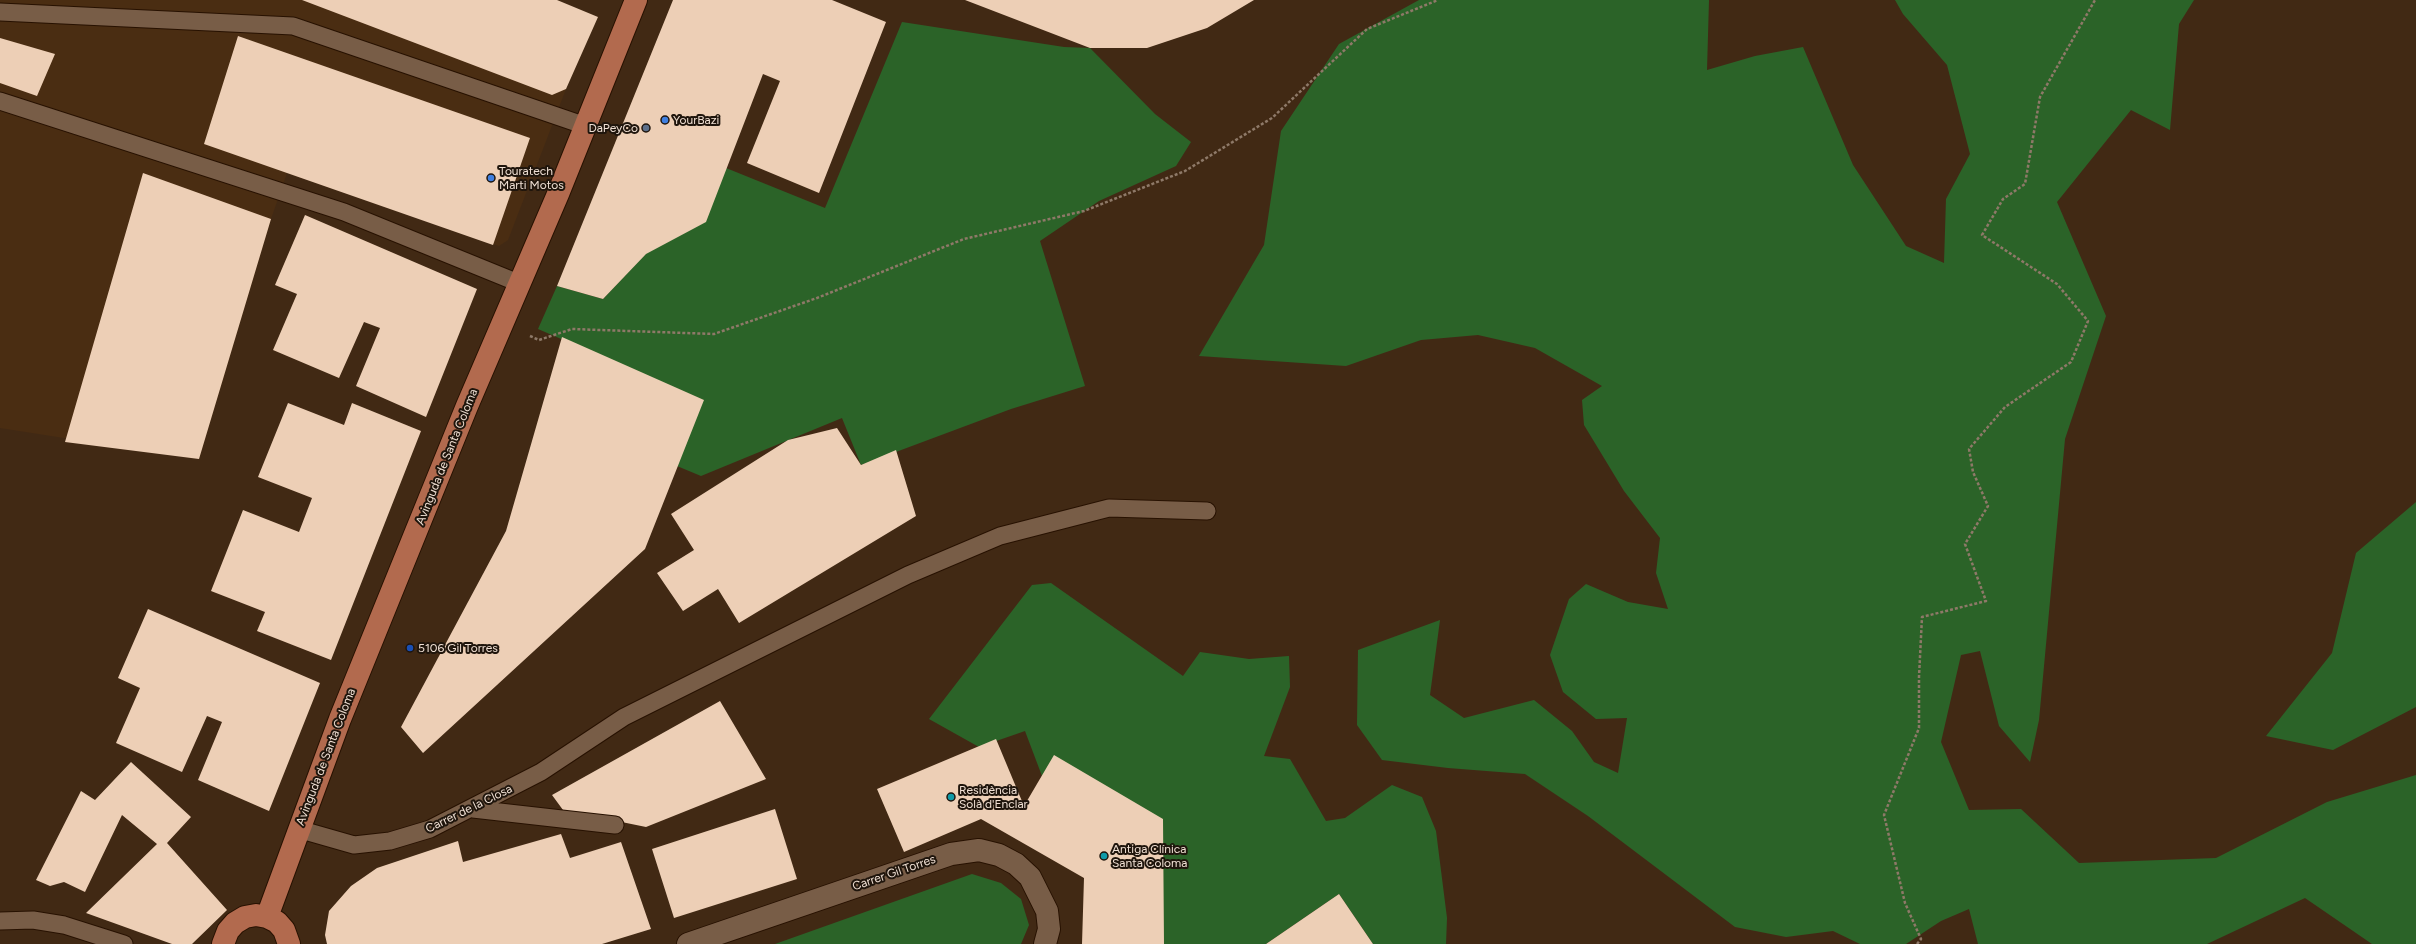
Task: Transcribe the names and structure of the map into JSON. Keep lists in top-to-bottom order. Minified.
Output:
{"streets":{"main road":["Avinguda de Santa Coloma"],"street":["Carrer Gil Torres"],"lane":["Carrer de la Closa"]},"crossings":[["Avinguda de Santa Coloma","Carrer de la Closa"]],"places":["YourBazi","DaPeyCo","Touratech Marti Motos","5106 Gil Torres","Residència Solà d'Enclar","Antiga Clínica Santa Coloma"]}
